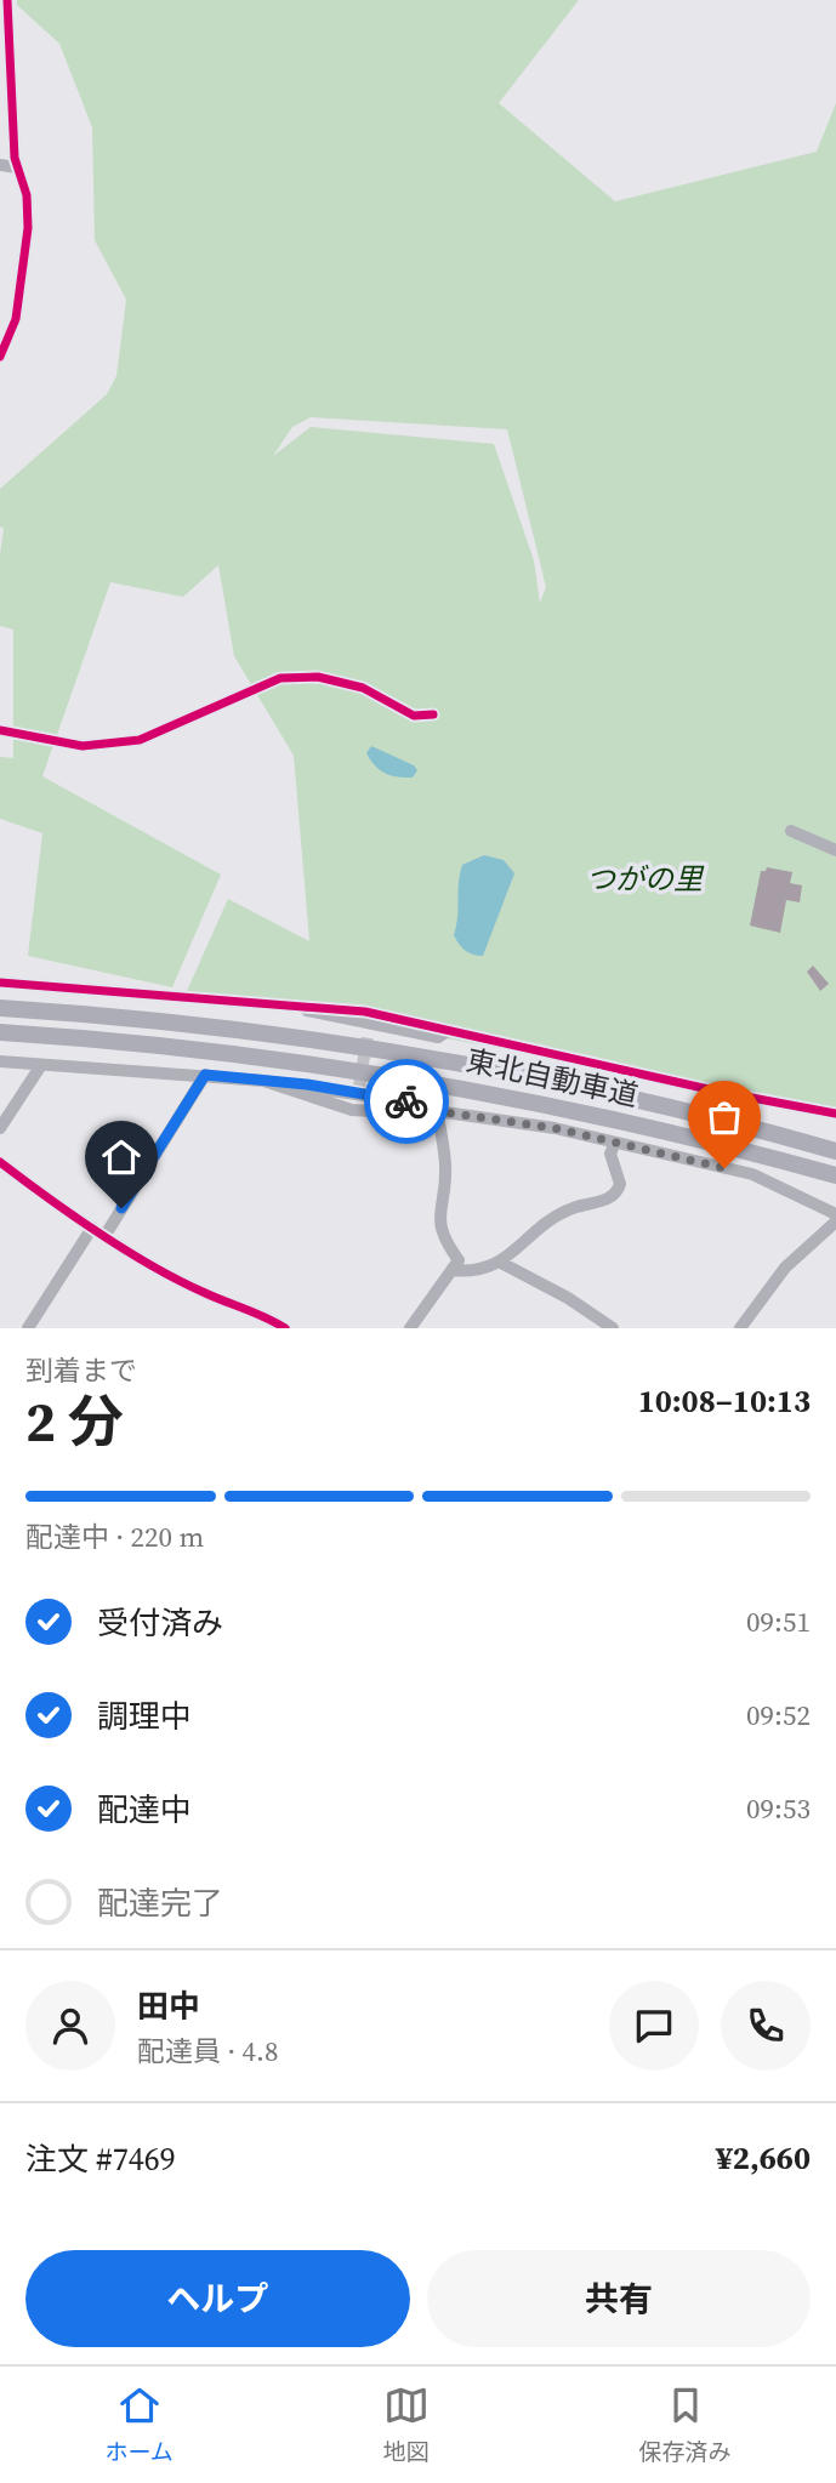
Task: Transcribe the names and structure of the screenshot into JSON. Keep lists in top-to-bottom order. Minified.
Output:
{"streets":{"highway":["東北自動車道"]},"parks":["つがの里"],"page":{"heading":["2 分","到着まで","10:08–10:13"],"panel":["田中","配達員 · 4.8","注文 #7469","¥2,660"],"bar":"配達中 · 220 m","list":[["受付済み","09:51"],["調理中","09:52"],["配達中","09:53"],"配達完了"],"buttons":["ヘルプ","共有"],"tabs":["ホーム","地図","保存済み"]}}
